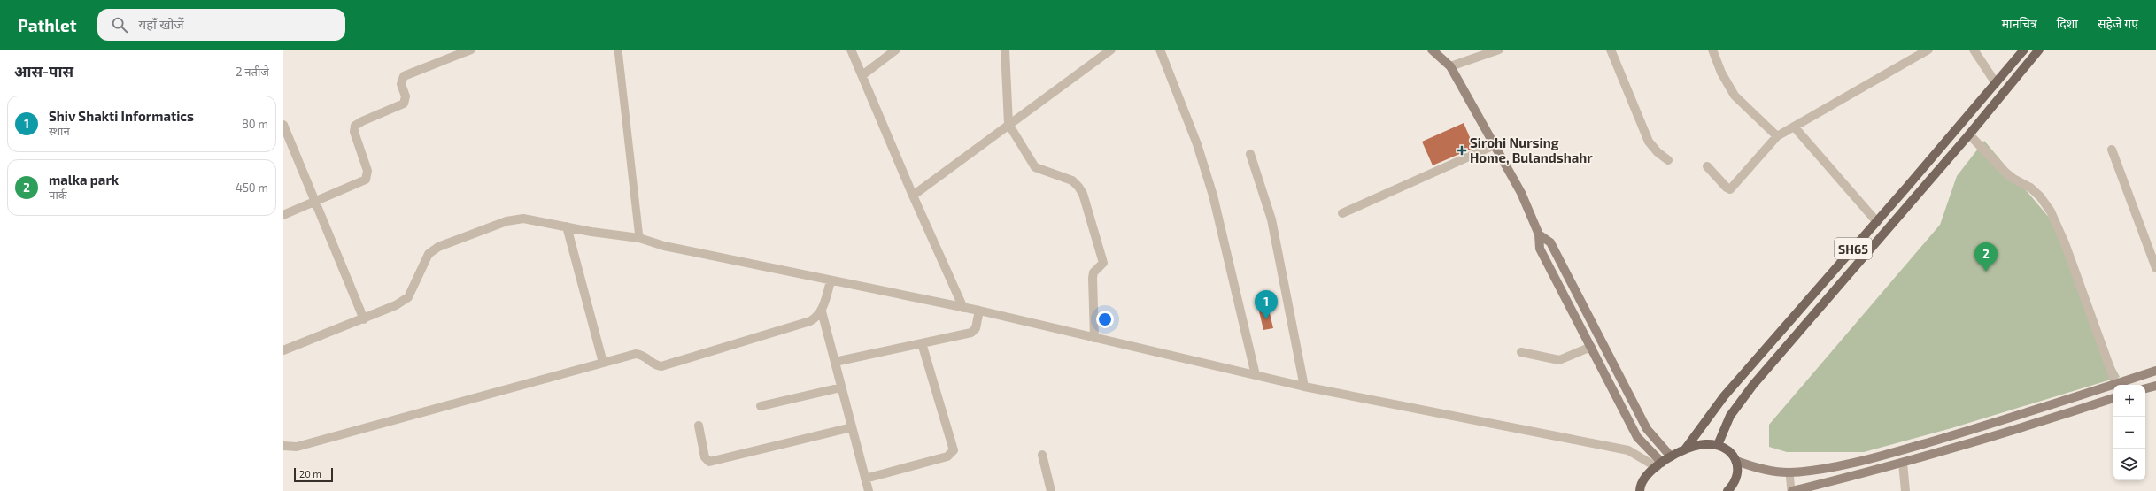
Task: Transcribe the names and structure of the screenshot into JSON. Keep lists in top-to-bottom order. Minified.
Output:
{"streets":{"main road":["SH65"]},"places":{"health":["Sirohi Nursing Home, Bulandshahr"]},"scale_bar":"20 m","page":{"header":"Pathlet","search":"यहाँ खोजें","nav":["मानचित्र","दिशा","सहेजे गए"],"heading":["आस-पास","2 नतीजे"],"list":[{"mark":"1","name":"Shiv Shakti Informatics","note":"स्थान","value":"80 m"},{"mark":"2","name":"malka park","note":"पार्क","value":"450 m"}],"pins":["2","1"],"map_buttons":["+","−"],"scale":"20 m"}}
